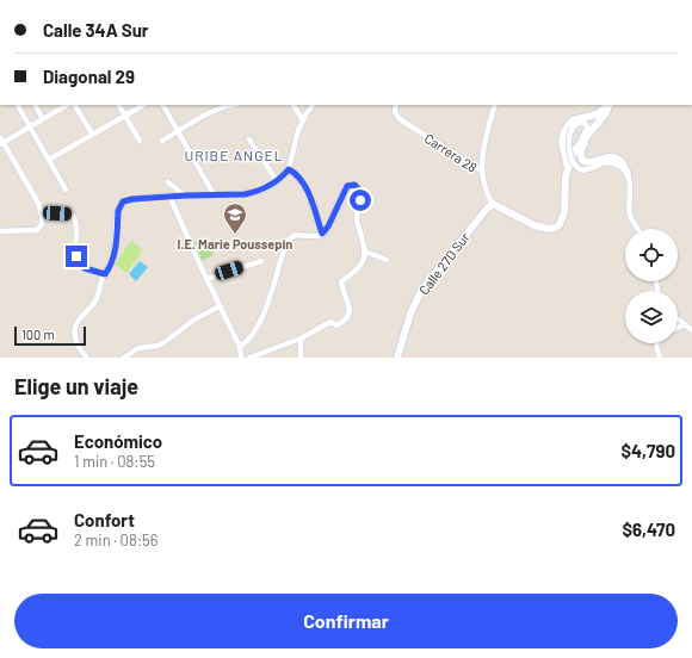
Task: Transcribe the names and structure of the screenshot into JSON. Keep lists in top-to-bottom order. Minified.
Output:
{"streets":{"street":["Carrera 28","Calle 27D Sur"]},"crossings":[["Carrera 28","Calle 27D Sur"]],"districts":["URIBE ANGEL"],"places":{"school or university":["I.E. Marie Poussepin"]},"scale_bar":"100 m","page":{"banner":["Calle 34A Sur","Diagonal 29"],"scale":"100 m","heading":"Elige un viaje","list":[{"name":"Económico","note":"1 min · 08:55","value":"$4,790"},{"name":"Confort","note":"2 min · 08:56","value":"$6,470"}],"buttons":"Confirmar"}}
